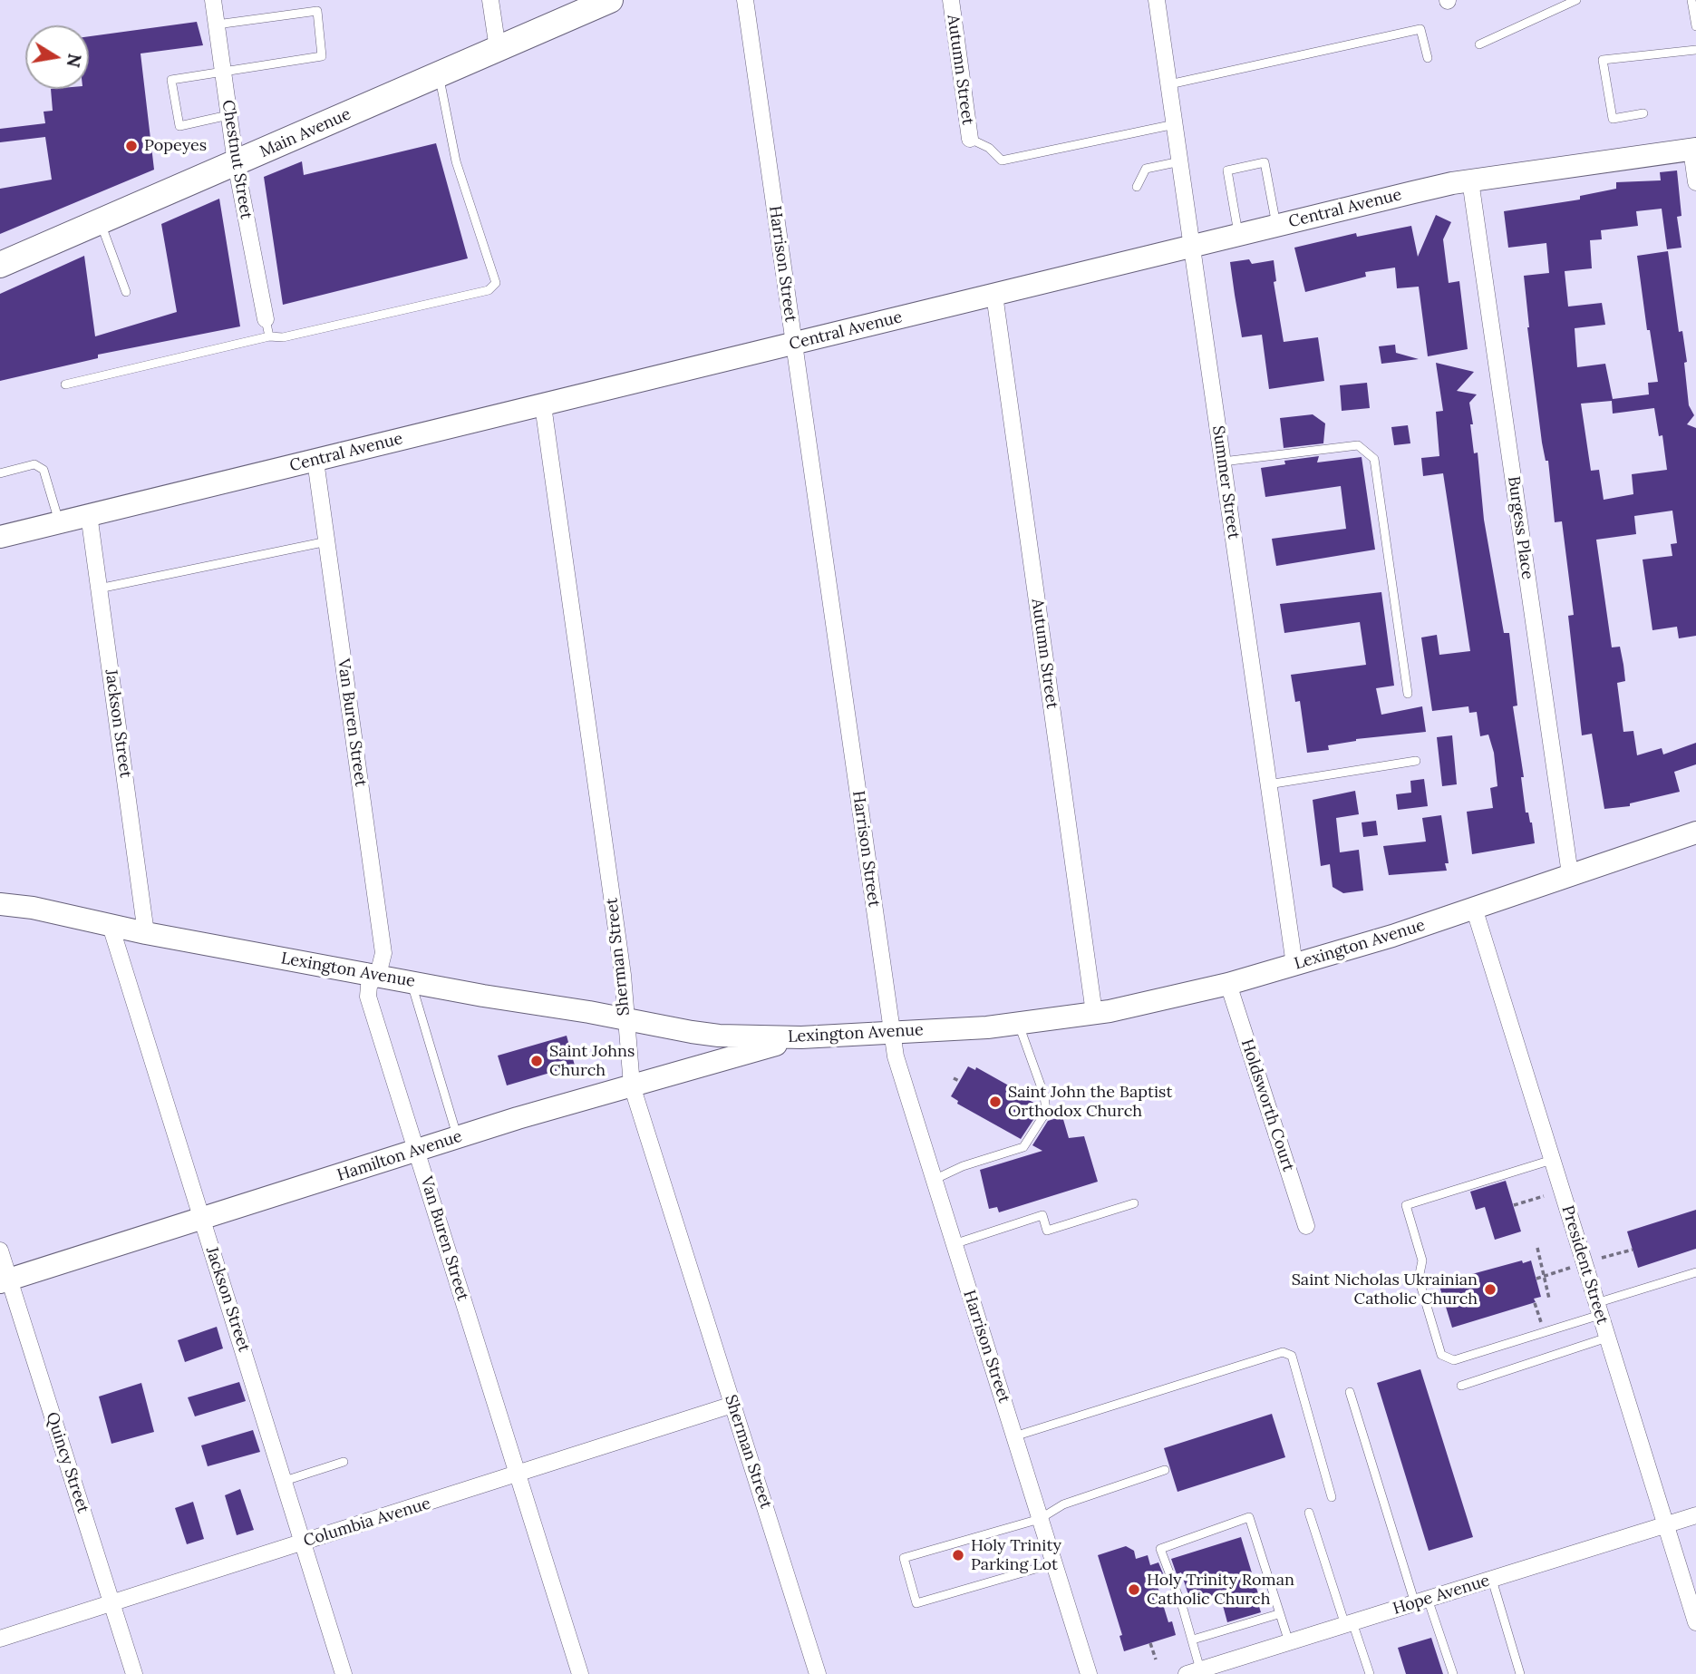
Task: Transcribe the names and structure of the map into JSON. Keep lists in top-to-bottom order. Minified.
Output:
{"streets":{"main road":["Main Avenue","Central Avenue","Lexington Avenue","Hamilton Avenue"],"street":["Autumn Street","Chestnut Street","Harrison Street","Summer Street","Burgess Place","Van Buren Street","Jackson Street","Sherman Street","Holdsworth Court","President Street","Quincy Street","Columbia Avenue","Hope Avenue"]},"crossings":[["Autumn Street","Central Avenue"],["Autumn Street","Lexington Avenue"],["Main Avenue","Chestnut Street"],["Central Avenue","Harrison Street"],["Central Avenue","Summer Street"],["Central Avenue","Burgess Place"],["Central Avenue","Van Buren Street"],["Central Avenue","Jackson Street"],["Central Avenue","Sherman Street"],["Harrison Street","Lexington Avenue"],["Summer Street","Lexington Avenue"],["Burgess Place","Lexington Avenue"],["Van Buren Street","Lexington Avenue"],["Van Buren Street","Hamilton Avenue"],["Van Buren Street","Columbia Avenue"],["Jackson Street","Lexington Avenue"],["Jackson Street","Hamilton Avenue"],["Jackson Street","Columbia Avenue"],["Lexington Avenue","Sherman Street"],["Lexington Avenue","Holdsworth Court"],["Lexington Avenue","Hamilton Avenue"],["Lexington Avenue","President Street"],["Sherman Street","Hamilton Avenue"],["Sherman Street","Columbia Avenue"],["Hamilton Avenue","Quincy Street"],["President Street","Hope Avenue"],["Quincy Street","Columbia Avenue"]],"places":["Popeyes","Saint Johns Church","Saint John the Baptist Orthodox Church","Saint Nicholas Ukrainian Catholic Church","Holy Trinity Parking Lot","Holy Trinity Roman Catholic Church"],"north":"right"}
